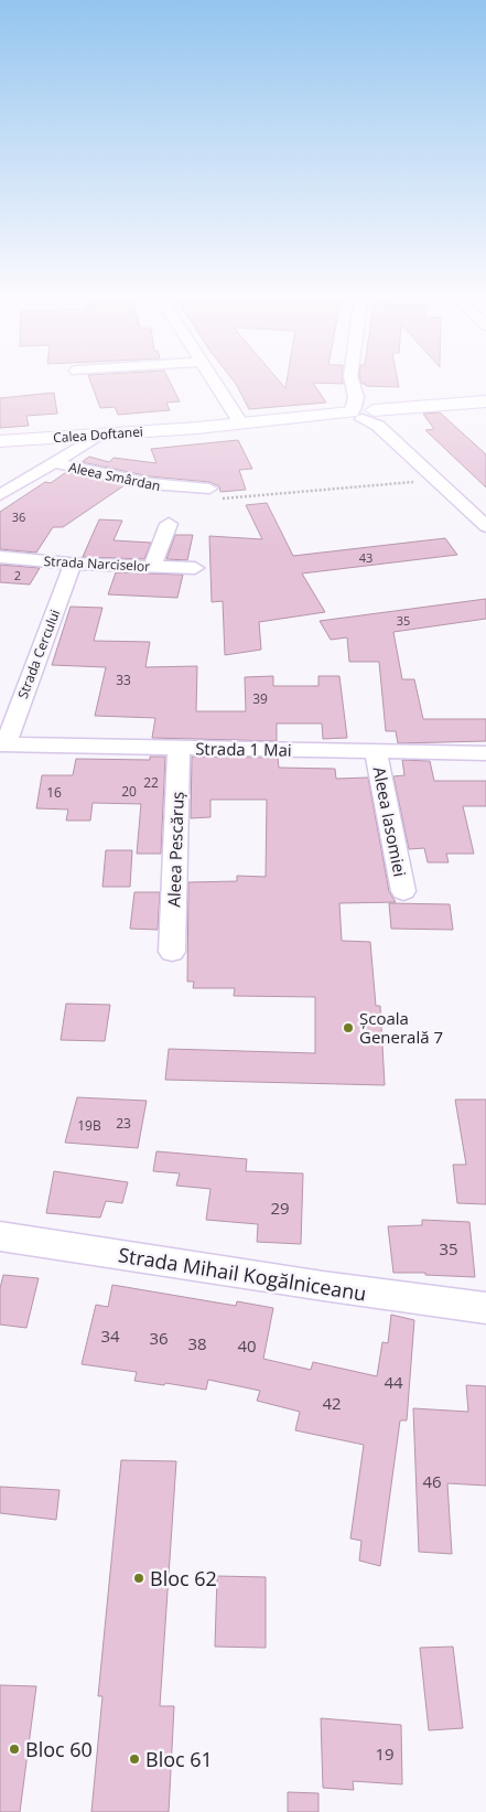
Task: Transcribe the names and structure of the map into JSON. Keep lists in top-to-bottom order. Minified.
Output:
{"streets":{"main road":["Calea Doftanei"],"street":["Aleea Smârdan","Strada Narciselor","Strada Cercului","Strada 1 Mai","Aleea Iasomiei","Aleea Pescăruș","Strada Mihail Kogălniceanu"]},"crossings":[["Strada Narciselor","Strada Cercului"],["Strada Cercului","Strada 1 Mai"],["Strada 1 Mai","Aleea Iasomiei"],["Strada 1 Mai","Aleea Pescăruș"]],"places":["Școala Generală 7","Bloc 62","Bloc 60","Bloc 61"],"house_numbers":["36","43","2","35","33","39","22","20","16","23","19B","29","35","34","36","38","40","44","42","46","19"]}
